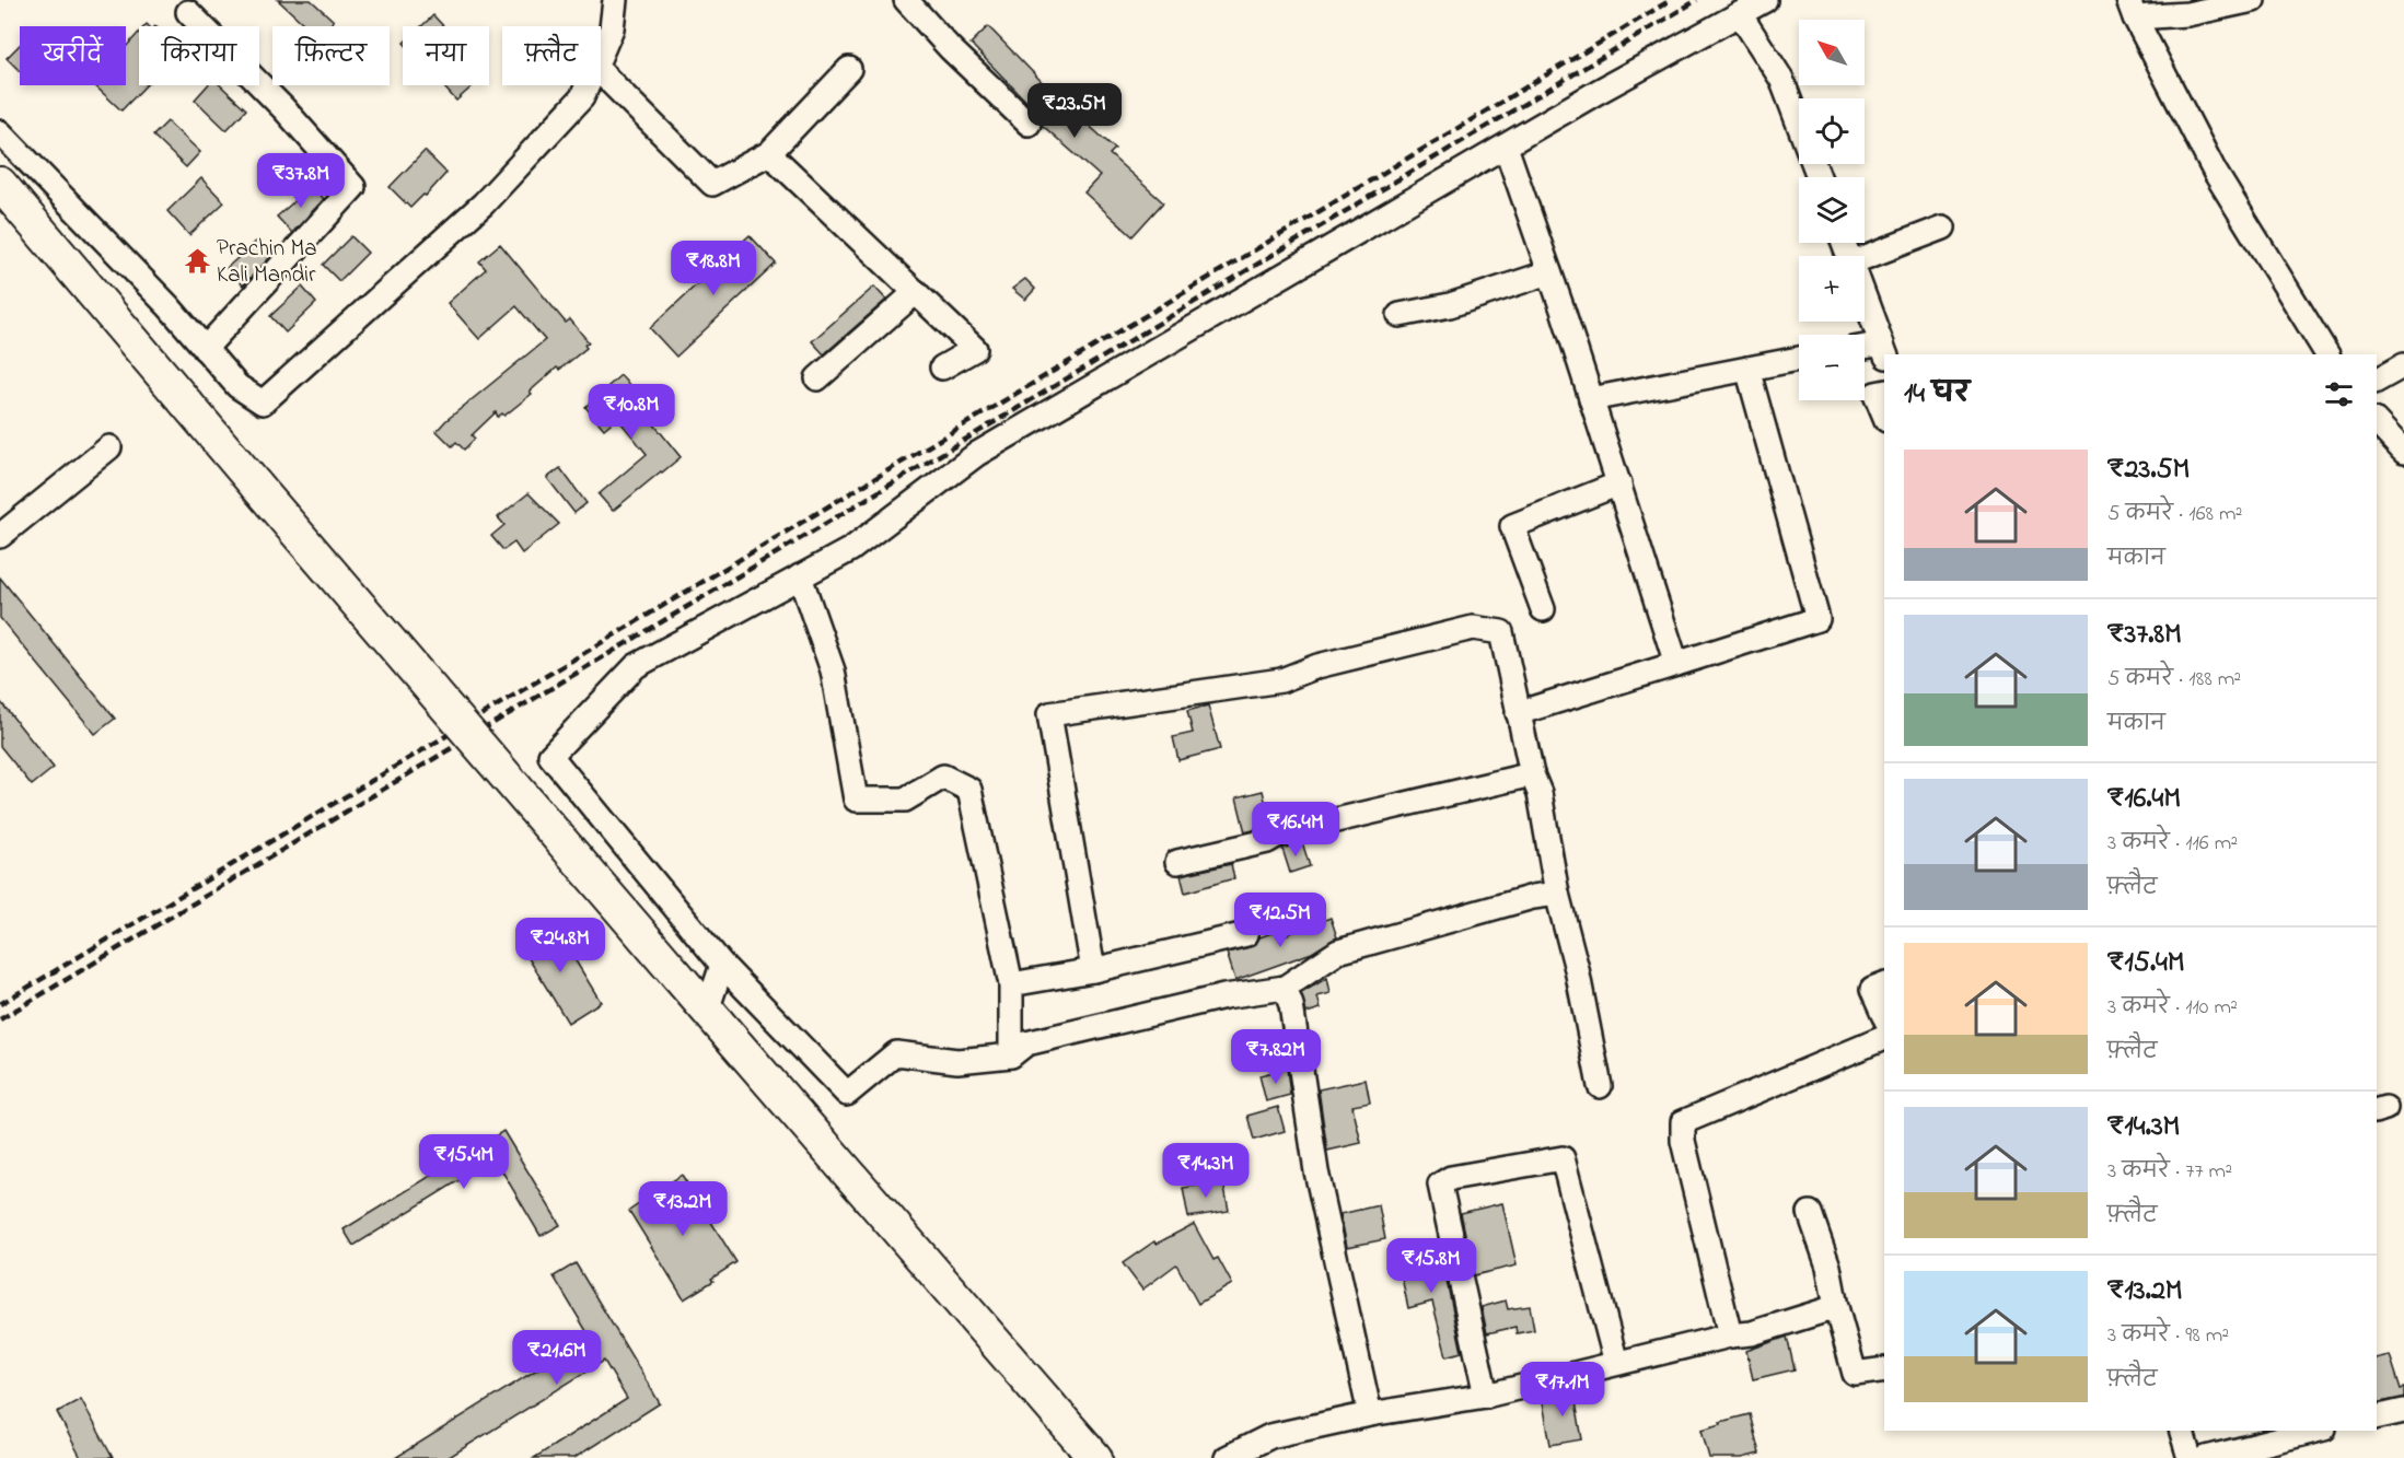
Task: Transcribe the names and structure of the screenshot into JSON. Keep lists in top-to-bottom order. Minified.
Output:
{"places":{"temple":["Prachin Ma Kali Mandir"]},"north":"top left","page":{"map_buttons":["+","−"],"chip":["खरीदें","किराया","फ़िल्टर","नया","फ़्लैट"],"price":["₹23.5M","₹37.8M","₹18.8M","₹10.8M","₹16.4M","₹12.5M","₹24.8M","₹7.82M","₹15.4M","₹14.3M","₹13.2M","₹15.8M","₹21.6M","₹17.1M"],"heading":"14 घर","list":[{"name":"₹23.5M","note":"5 कमरे · 168 m² · मकान"},{"name":"₹37.8M","note":"5 कमरे · 188 m² · मकान"},{"name":"₹16.4M","note":"3 कमरे · 116 m² · फ़्लैट"},{"name":"₹15.4M","note":"3 कमरे · 110 m² · फ़्लैट"},{"name":"₹14.3M","note":"3 कमरे · 77 m² · फ़्लैट"},{"name":"₹13.2M","note":"3 कमरे · 98 m² · फ़्लैट"}]}}
